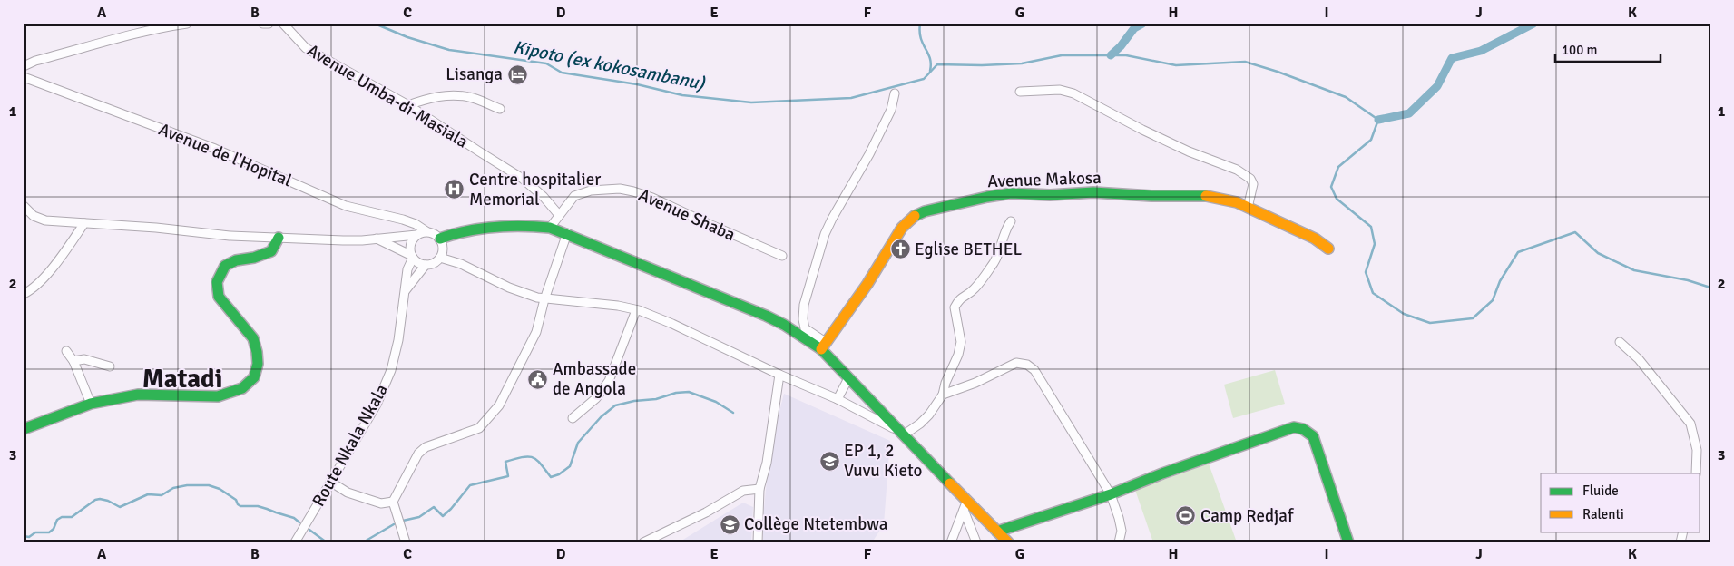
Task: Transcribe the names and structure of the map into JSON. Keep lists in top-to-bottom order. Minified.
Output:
{"streets":{"street":["Avenue Umba-di-Masiala","Avenue de l'Hopital","Avenue Makosa","Avenue Shaba","Route Nkala Nkala"]},"crossings":[["Avenue Umba-di-Masiala","Avenue Shaba"],["Avenue de l'Hopital","Route Nkala Nkala"]],"districts":["Matadi"],"water":["Kipoto (ex kokosambanu)"],"places":{"hotel":["Lisanga"],"hospital":["Centre hospitalier Memorial"],"church":["Eglise BETHEL"],"public building":["Ambassade de Angola"],"school or university":["EP 1, 2 Vuvu Kieto","Collège Ntetembwa"],"sports":["Camp Redjaf"]},"legend":["Fluide","Ralenti"],"scale_bar":"100 m","grid":{"columns":["A","B","C","D","E","F","G","H","I","J","K"],"rows":["1","2","3"]}}
